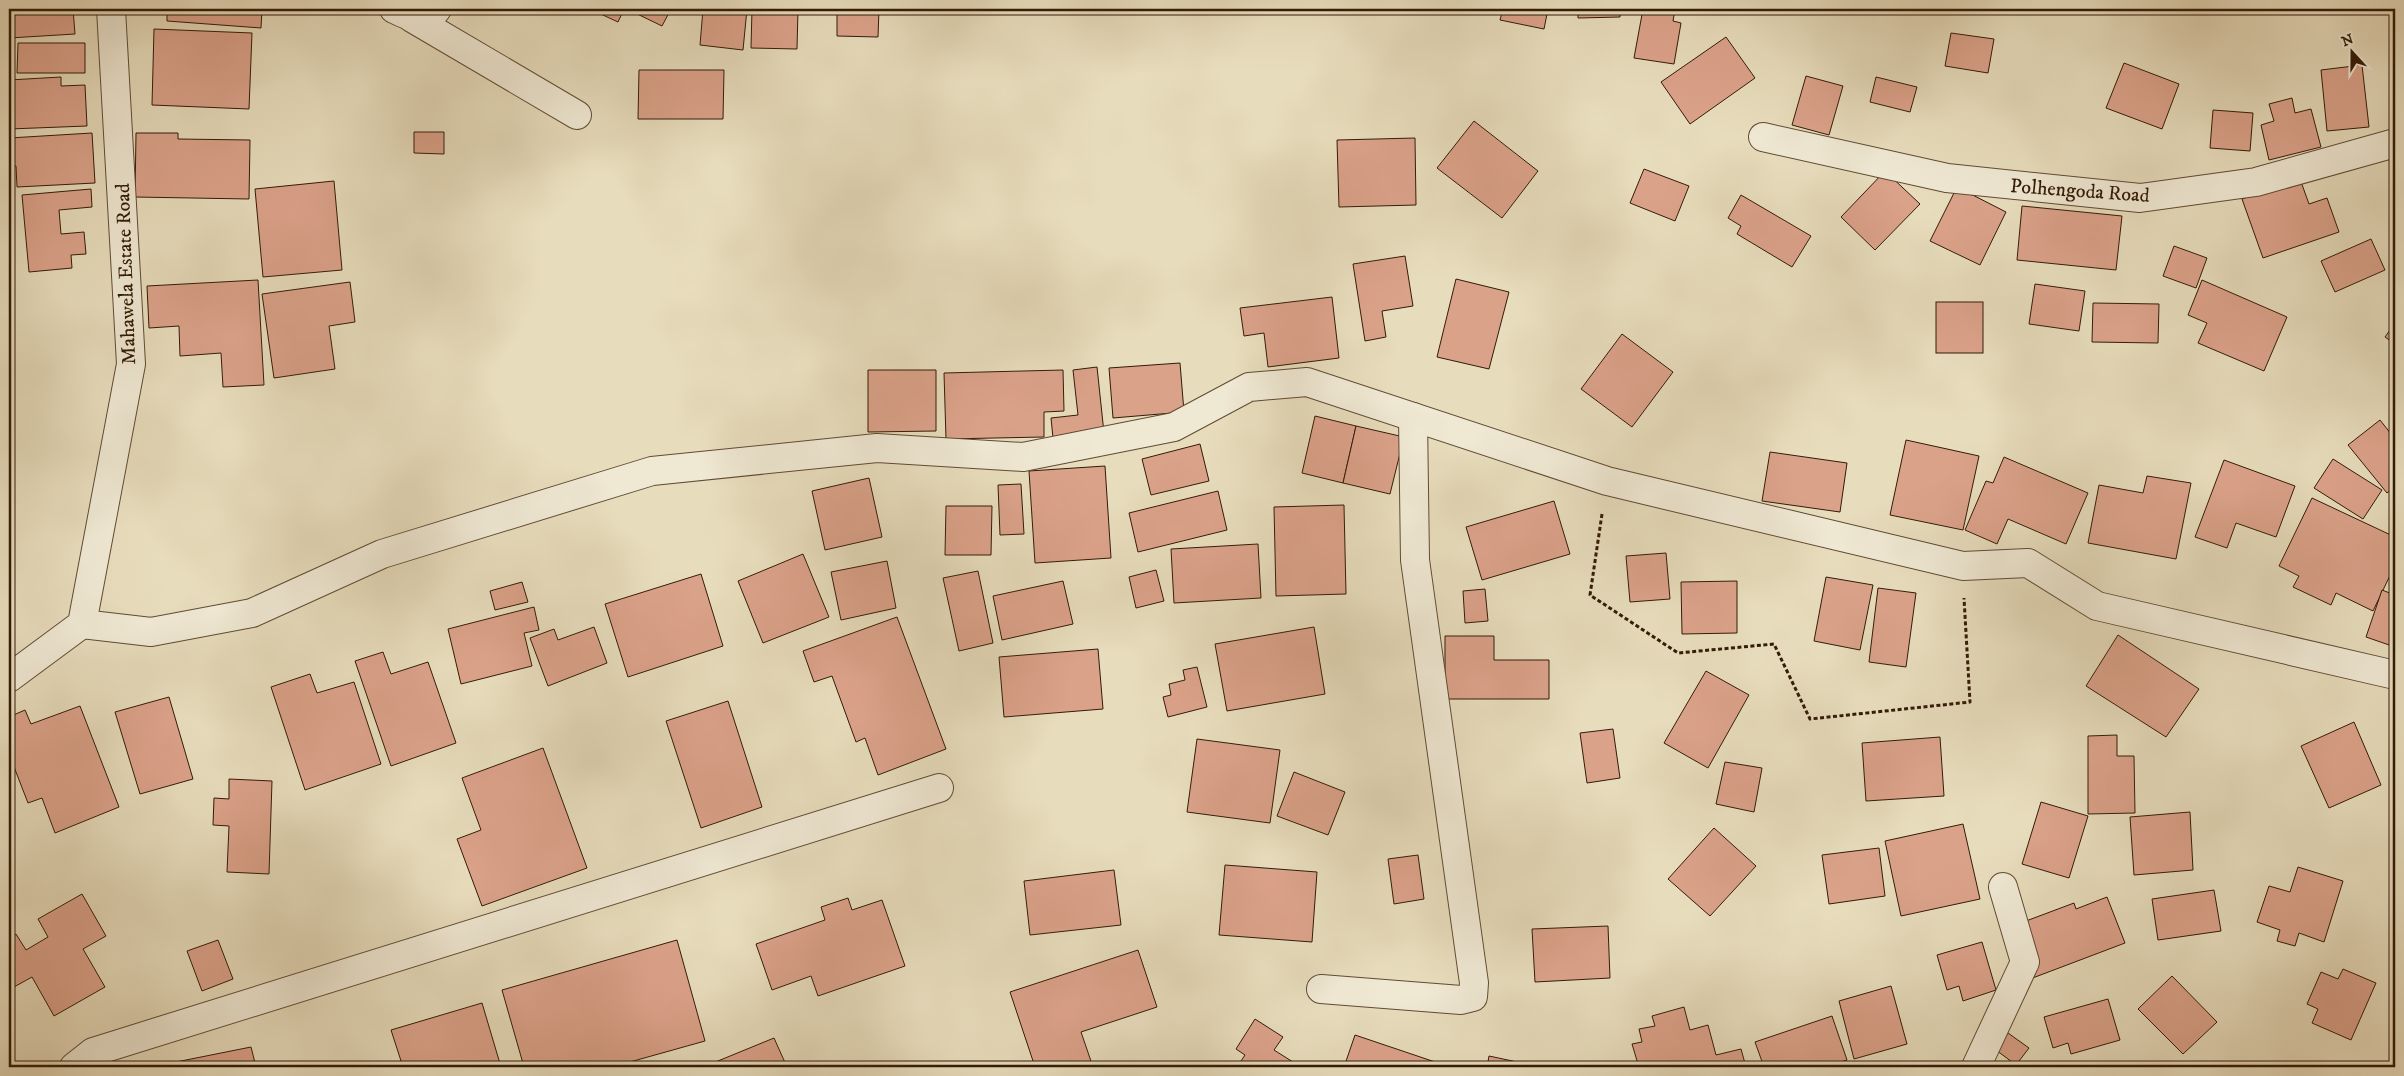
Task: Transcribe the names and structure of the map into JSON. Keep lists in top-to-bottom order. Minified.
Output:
{"streets":{"street":["Polhengoda Road","Mahawela Estate Road"]},"north":"top"}
